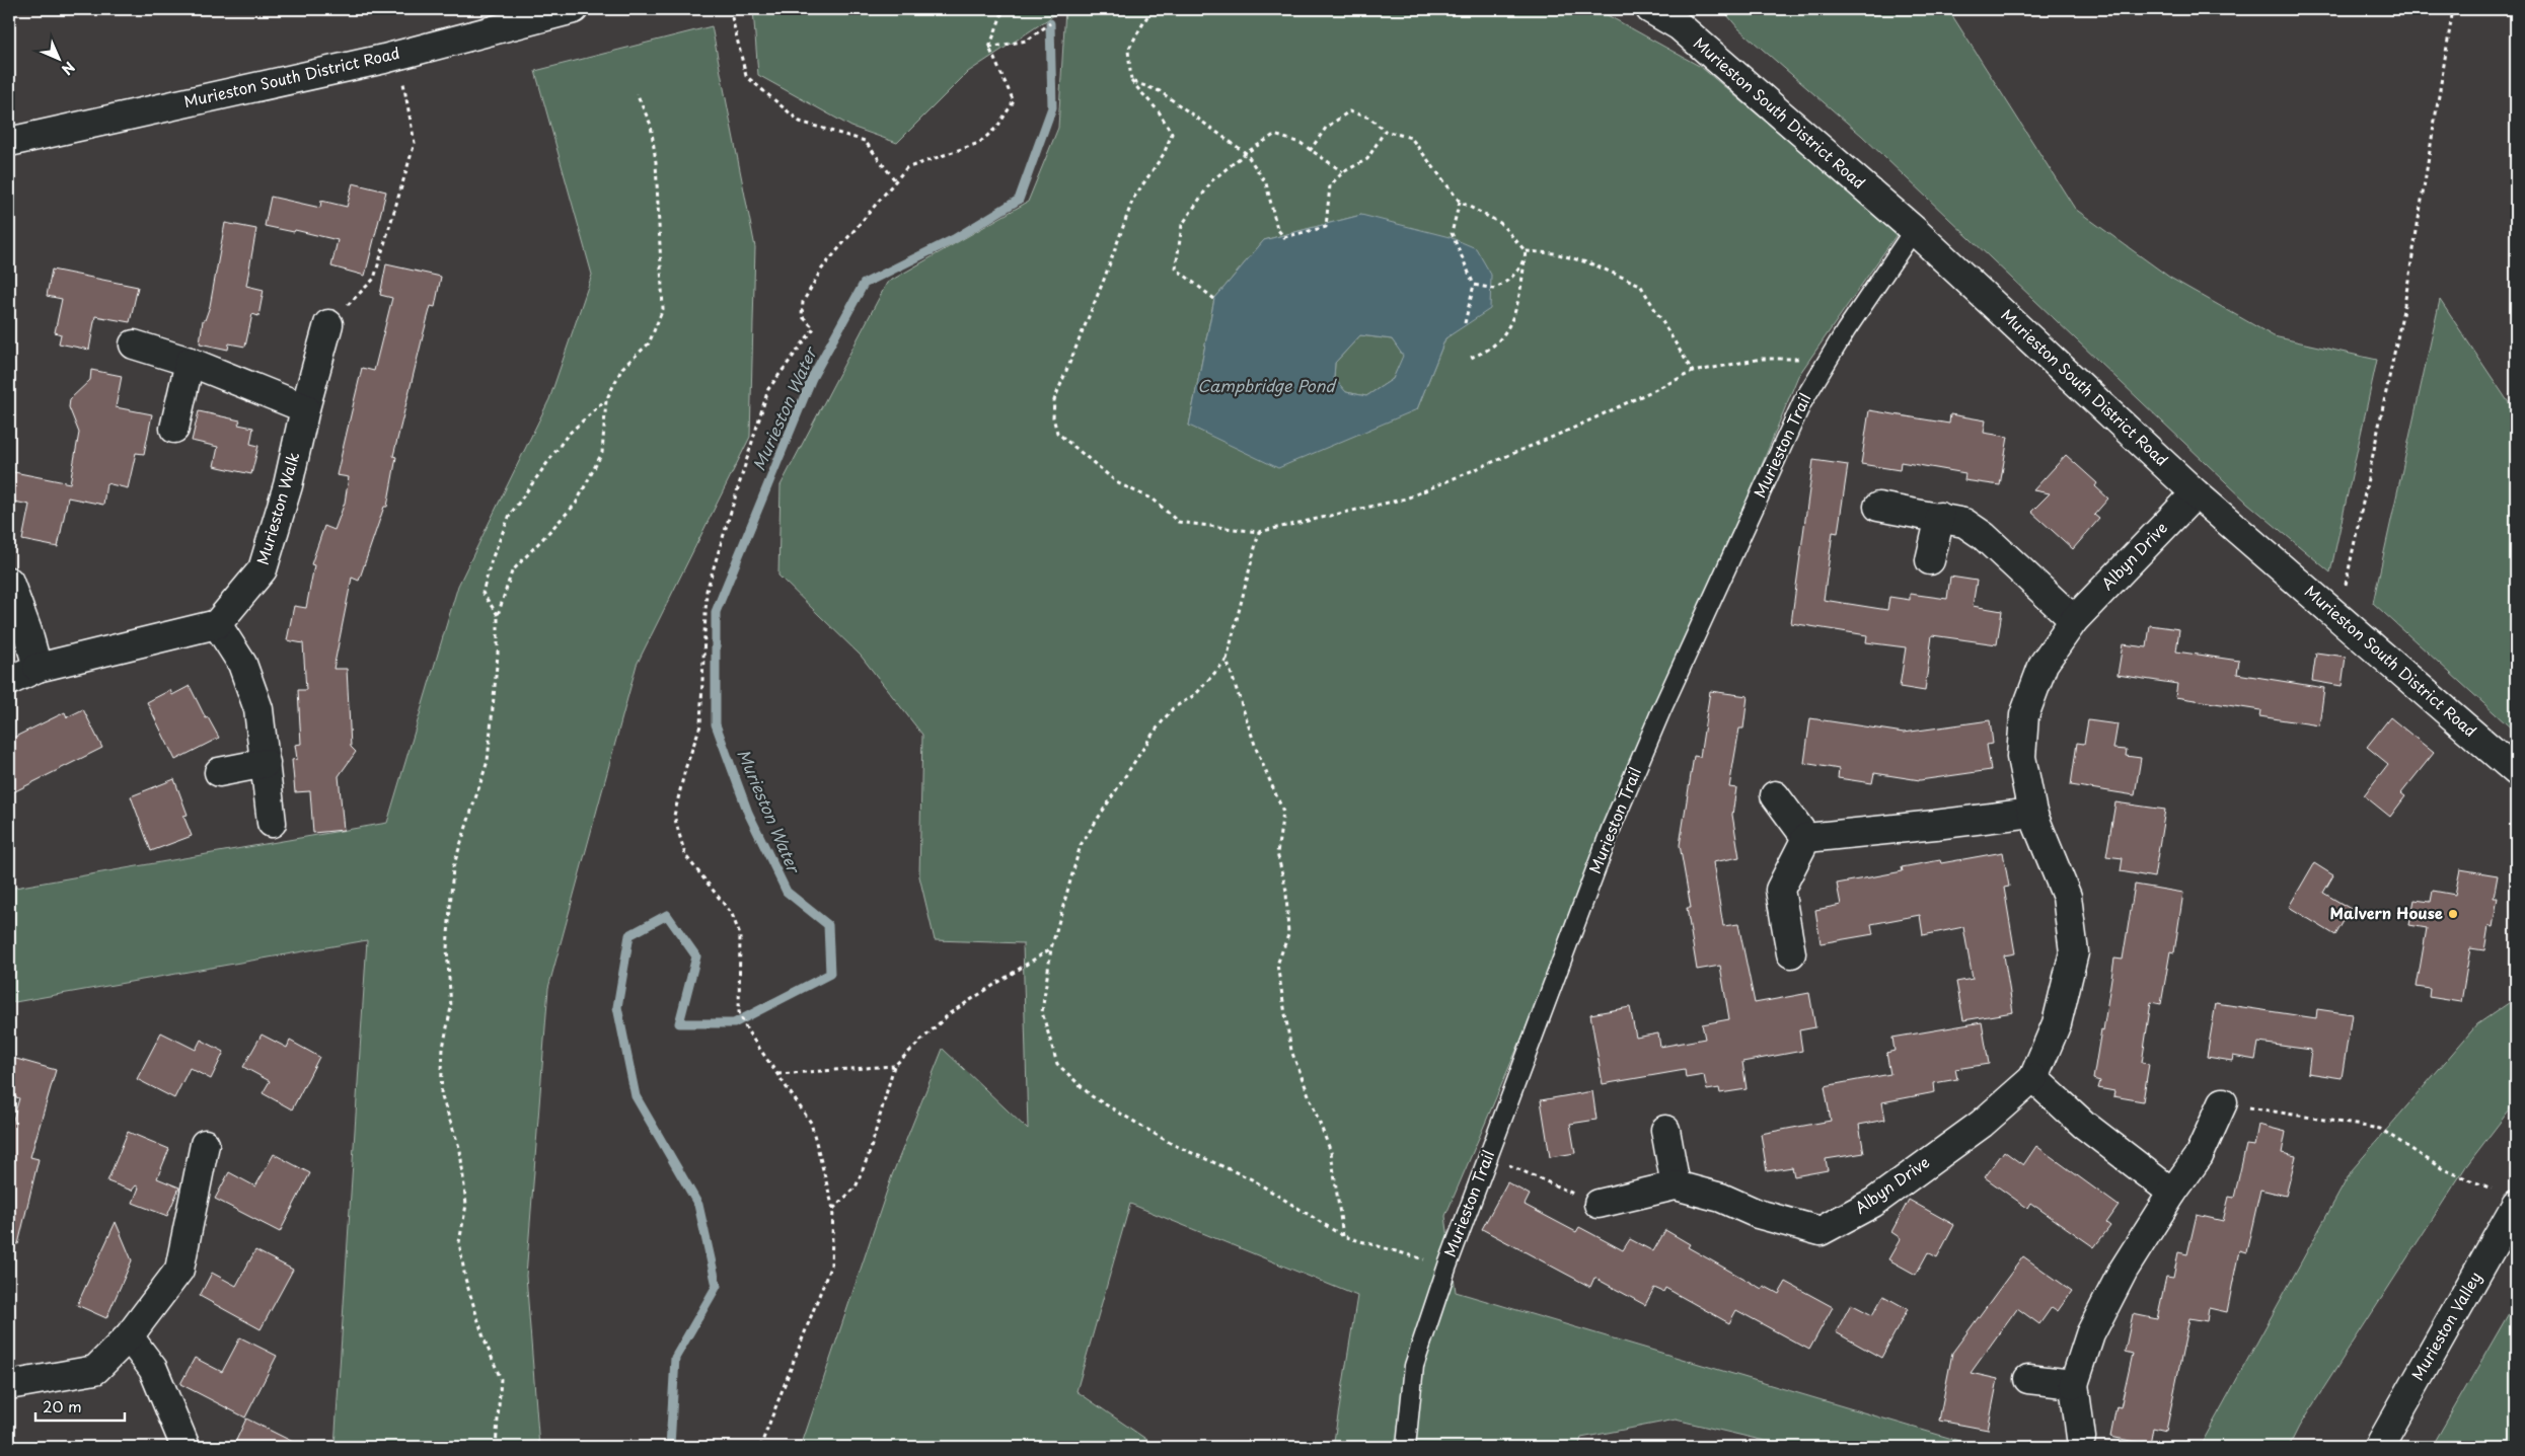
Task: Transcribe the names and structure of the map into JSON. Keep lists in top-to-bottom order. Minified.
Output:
{"streets":{"street":["Murieston South District Road","Murieston Walk","Albyn Drive","Murieston Valley"],"lane":["Murieston Trail"]},"crossings":[["Murieston South District Road","Murieston Trail"],["Murieston South District Road","Albyn Drive"]],"water":["Campbridge Pond","Murieston Water"],"places":["Malvern House"],"scale_bar":"20 m","north":"bottom right"}
